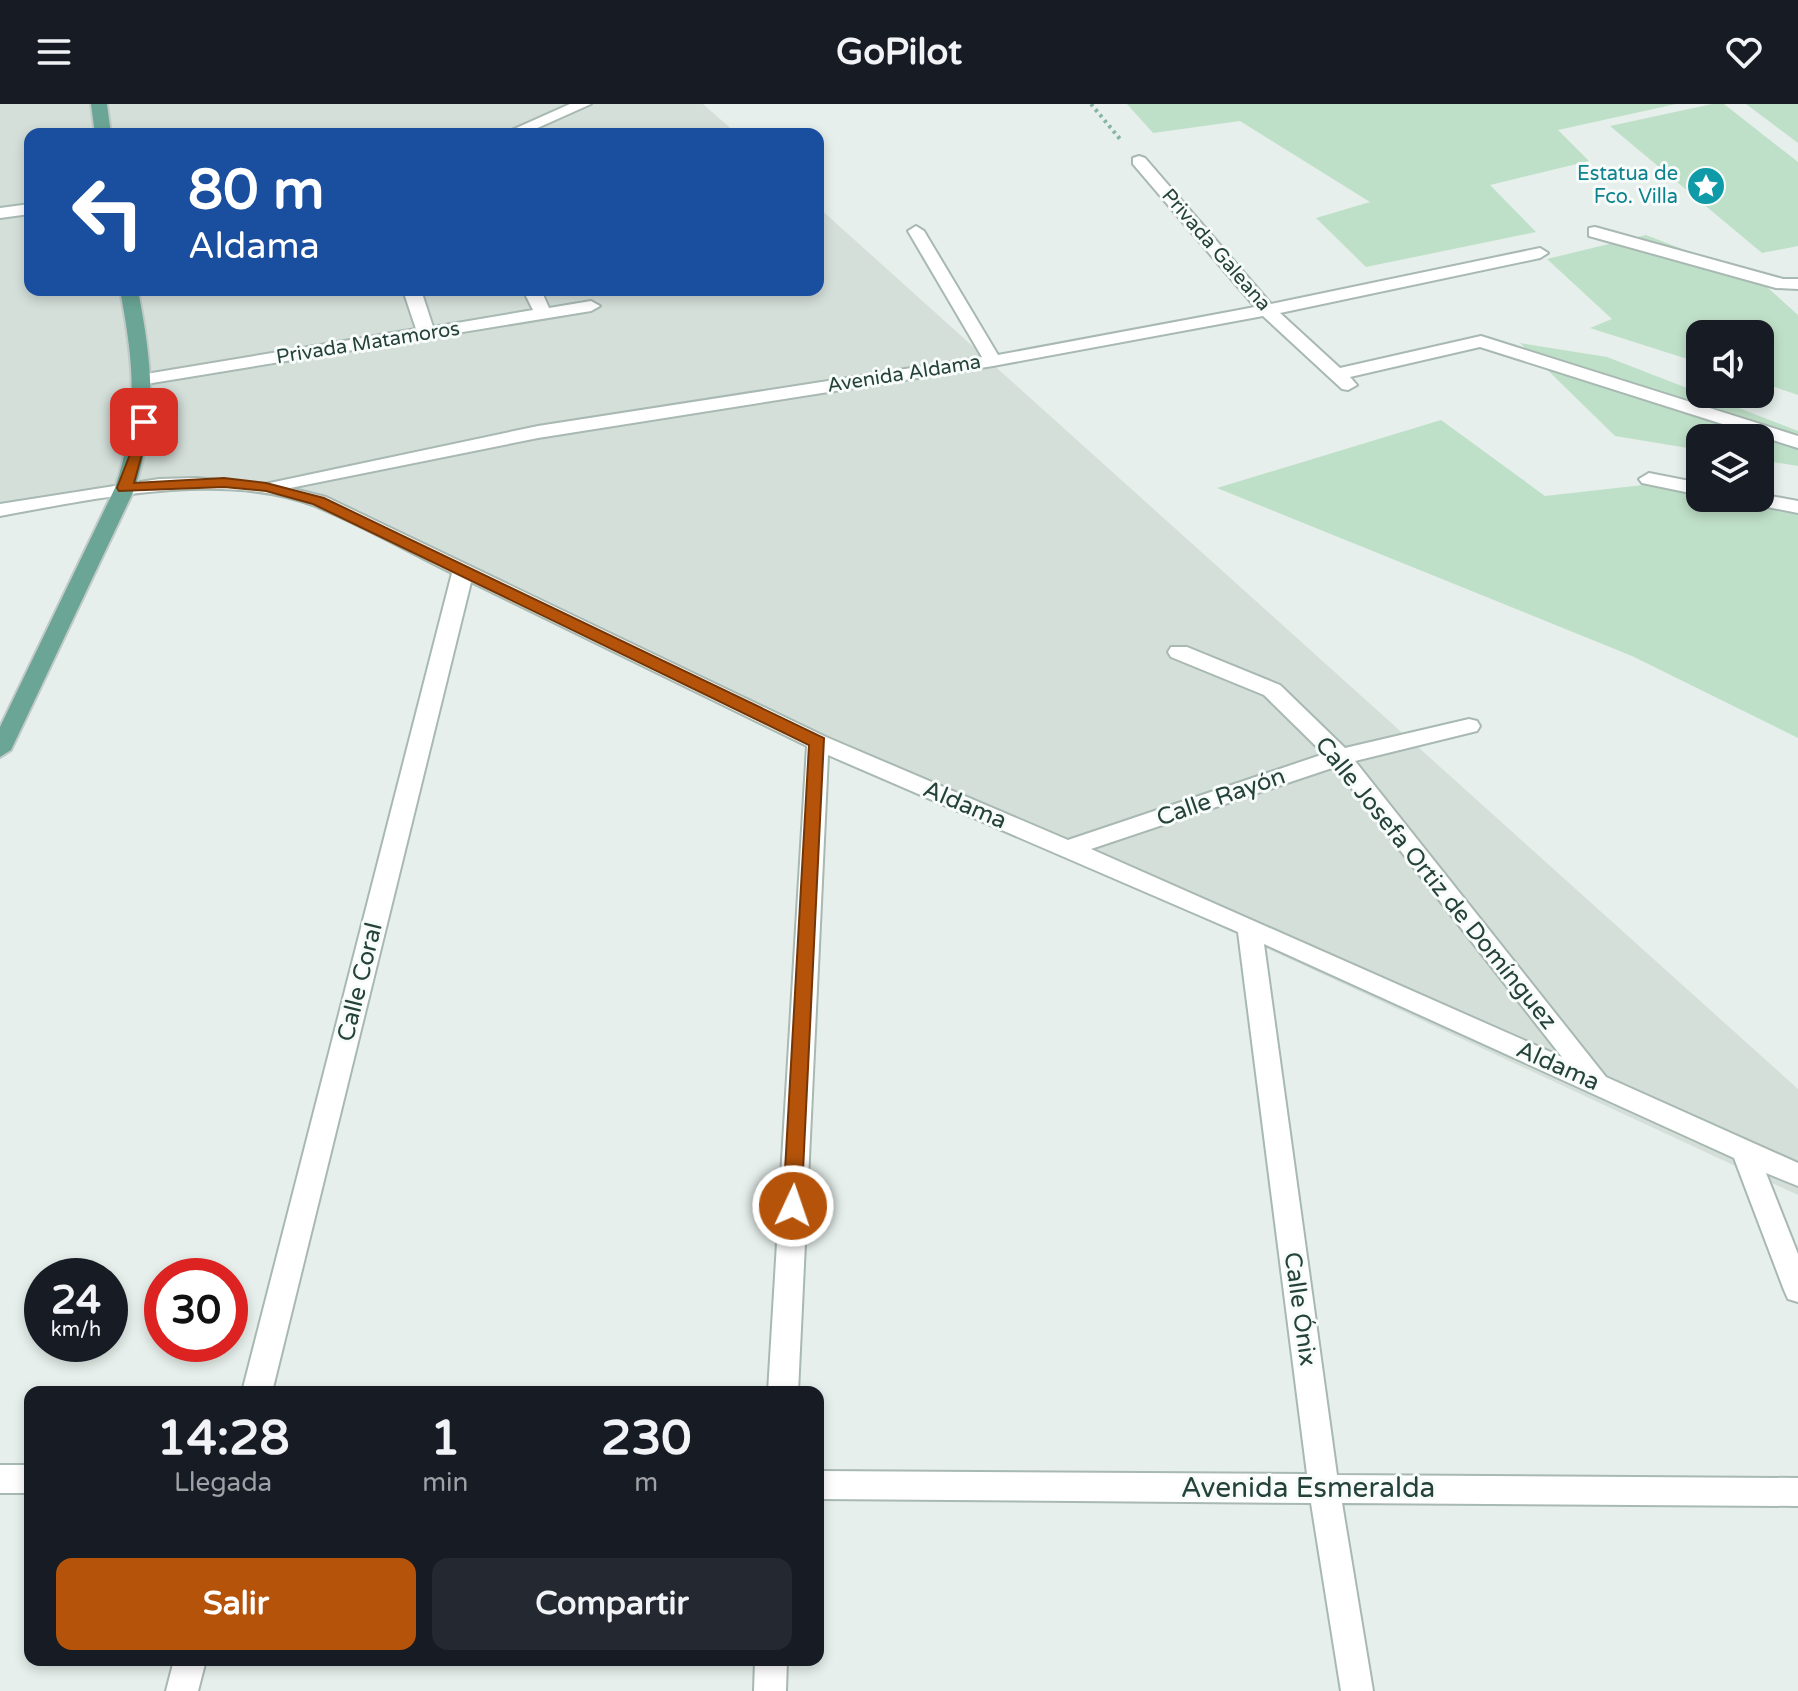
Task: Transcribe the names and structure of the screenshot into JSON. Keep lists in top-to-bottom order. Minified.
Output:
{"streets":{"street":["Privada Galeana","Privada Matamoros","Avenida Aldama","Calle Rayón","Aldama","Calle Josefa Ortiz de Domínguez","Calle Coral","Calle Ónix","Avenida Esmeralda"]},"crossings":[["Privada Galeana","Avenida Aldama"],["Avenida Aldama","Aldama"],["Calle Rayón","Aldama"],["Calle Rayón","Calle Josefa Ortiz de Domínguez"],["Aldama","Calle Josefa Ortiz de Domínguez"],["Aldama","Calle Coral"],["Aldama","Calle Ónix"],["Calle Ónix","Avenida Esmeralda"]],"places":{"place":["Estatua de Fco. Villa"]},"page":{"header":"GoPilot","turn":["80 m","Aldama"],"speed":"24 km/h","limit":"30","eta":["14:28","Llegada","1","min","230","m"],"buttons":["Salir","Compartir"]}}
